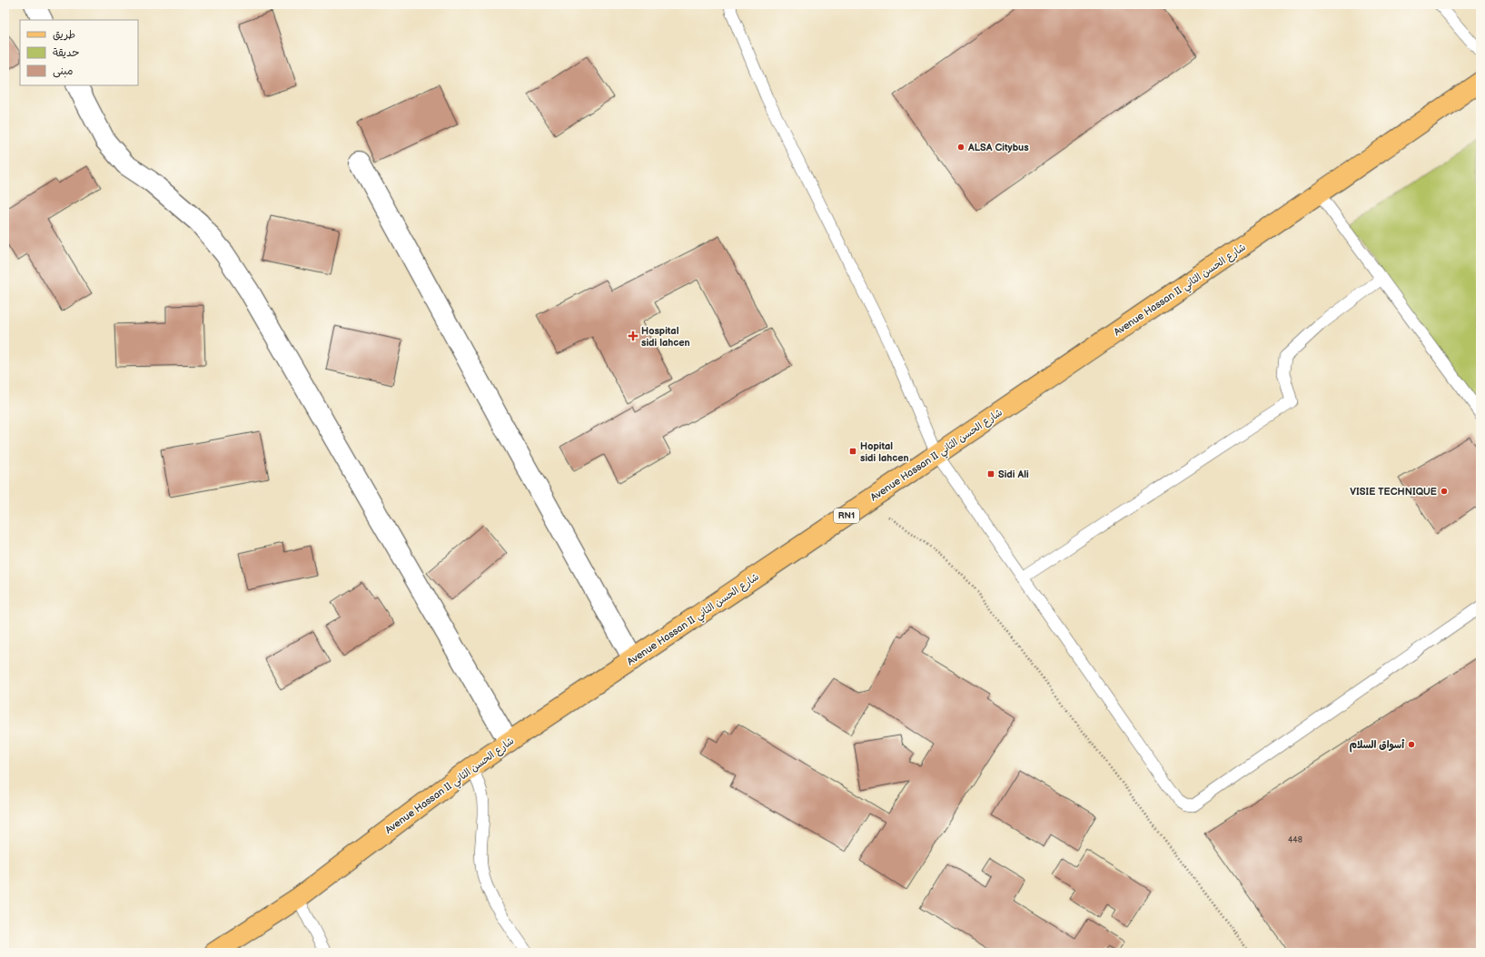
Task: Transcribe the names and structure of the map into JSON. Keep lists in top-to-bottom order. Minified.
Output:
{"streets":{"main road":["Avenue Hassan II شارع الحسن الثاني","RN1"]},"places":{"other":["ALSA Citybus","VISIE TECHNIQUE","أسواق السلام"],"health":["Hospital sidi lahcen"],"transit":["Hopital sidi lahcen","Sidi Ali"]},"house_numbers":["448"],"legend":["طريق","حديقة","مبنى"]}
